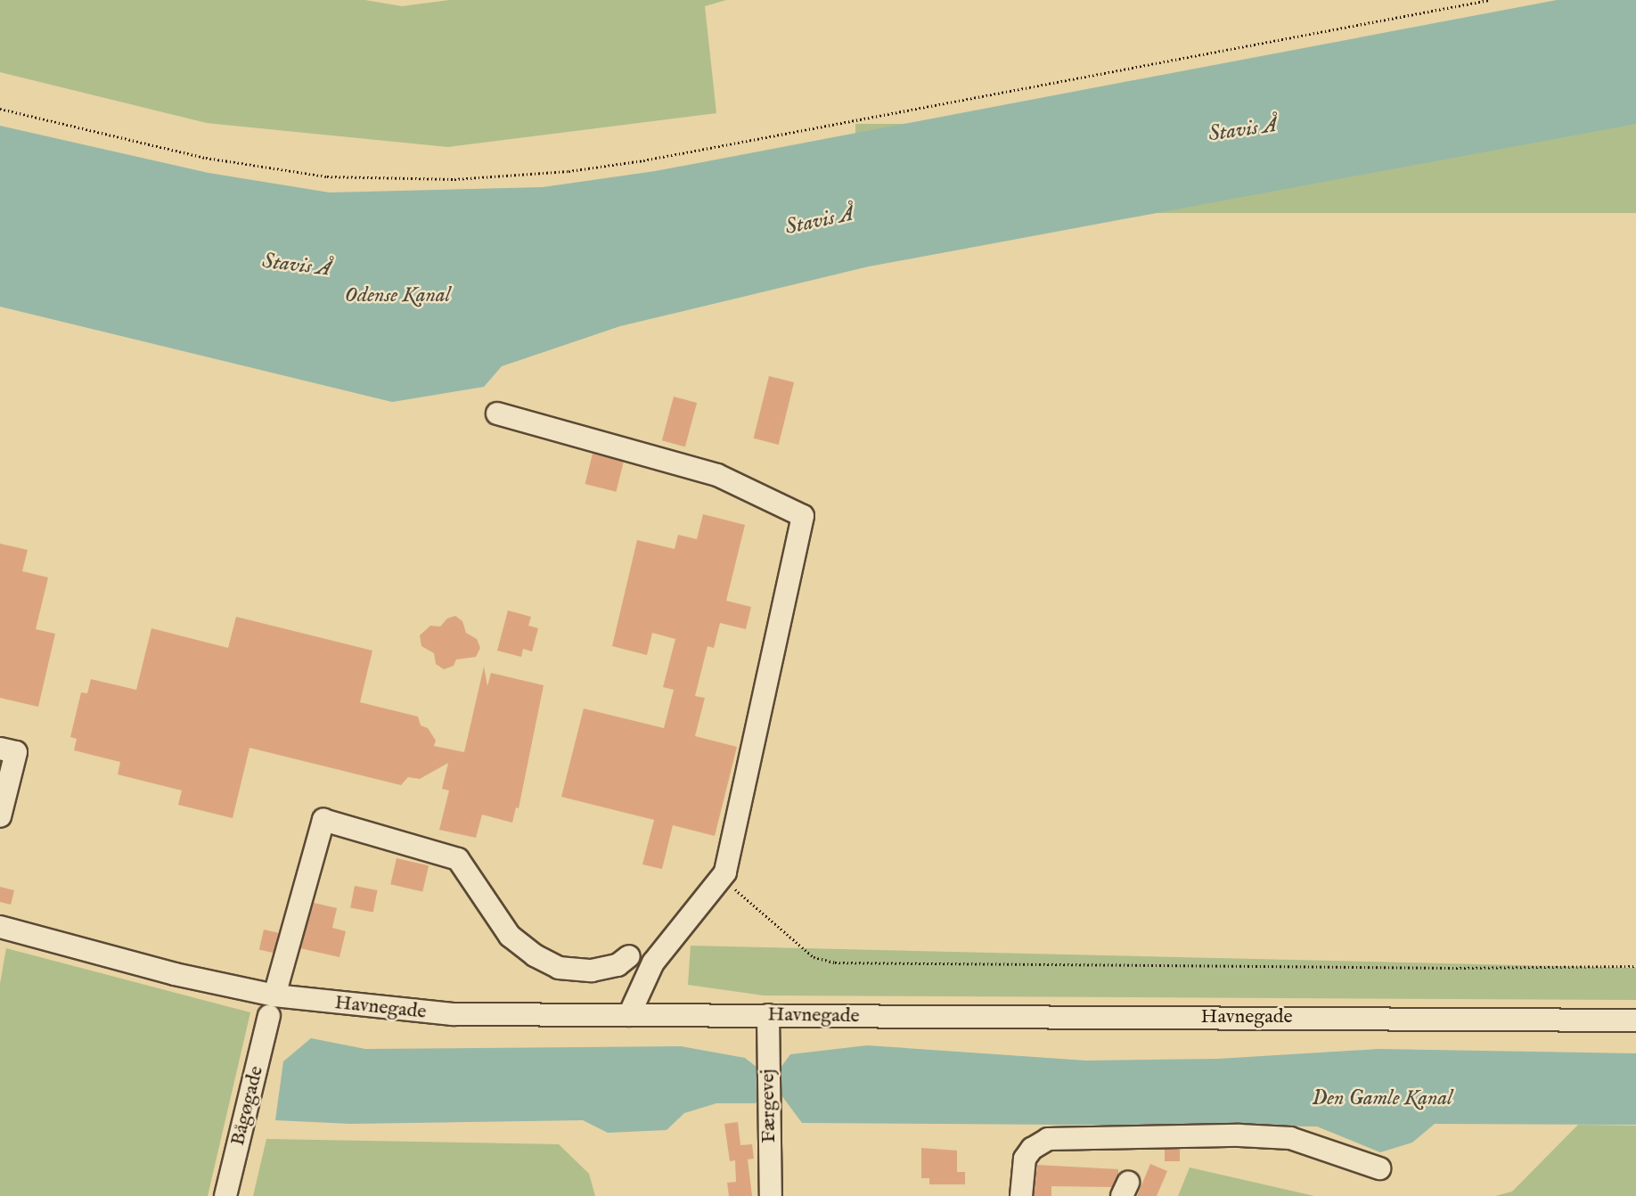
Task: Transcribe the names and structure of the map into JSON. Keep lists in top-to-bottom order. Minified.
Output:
{"streets":{"street":["Havnegade","Bågøgade","Færgevej"]},"crossings":[["Havnegade","Bågøgade"],["Havnegade","Færgevej"]],"water":["Stavis Å","Odense Kanal","Den Gamle Kanal"]}
